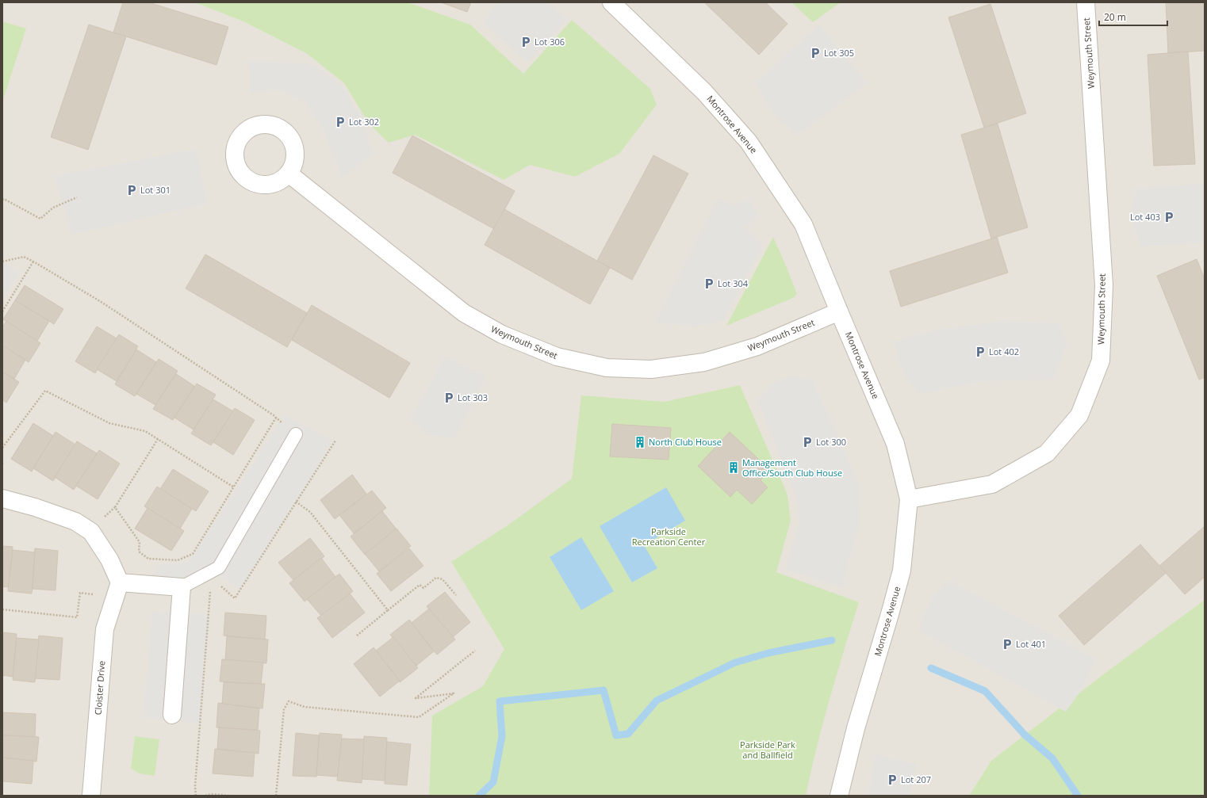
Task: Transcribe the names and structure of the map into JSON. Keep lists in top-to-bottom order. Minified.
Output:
{"streets":{"street":["Weymouth Street","Montrose Avenue","Cloister Drive"]},"crossings":[["Weymouth Street","Montrose Avenue"]],"parks":["Parkside Recreation Center","Parkside Park and Ballfield"],"places":{"parking":["Lot 306","Lot 305","Lot 302","Lot 301","Lot 403","Lot 304","Lot 402","Lot 303","Lot 300","Lot 401","Lot 207"],"building":["North Club House","Management Office/South Club House"]},"scale_bar":"20 m"}
